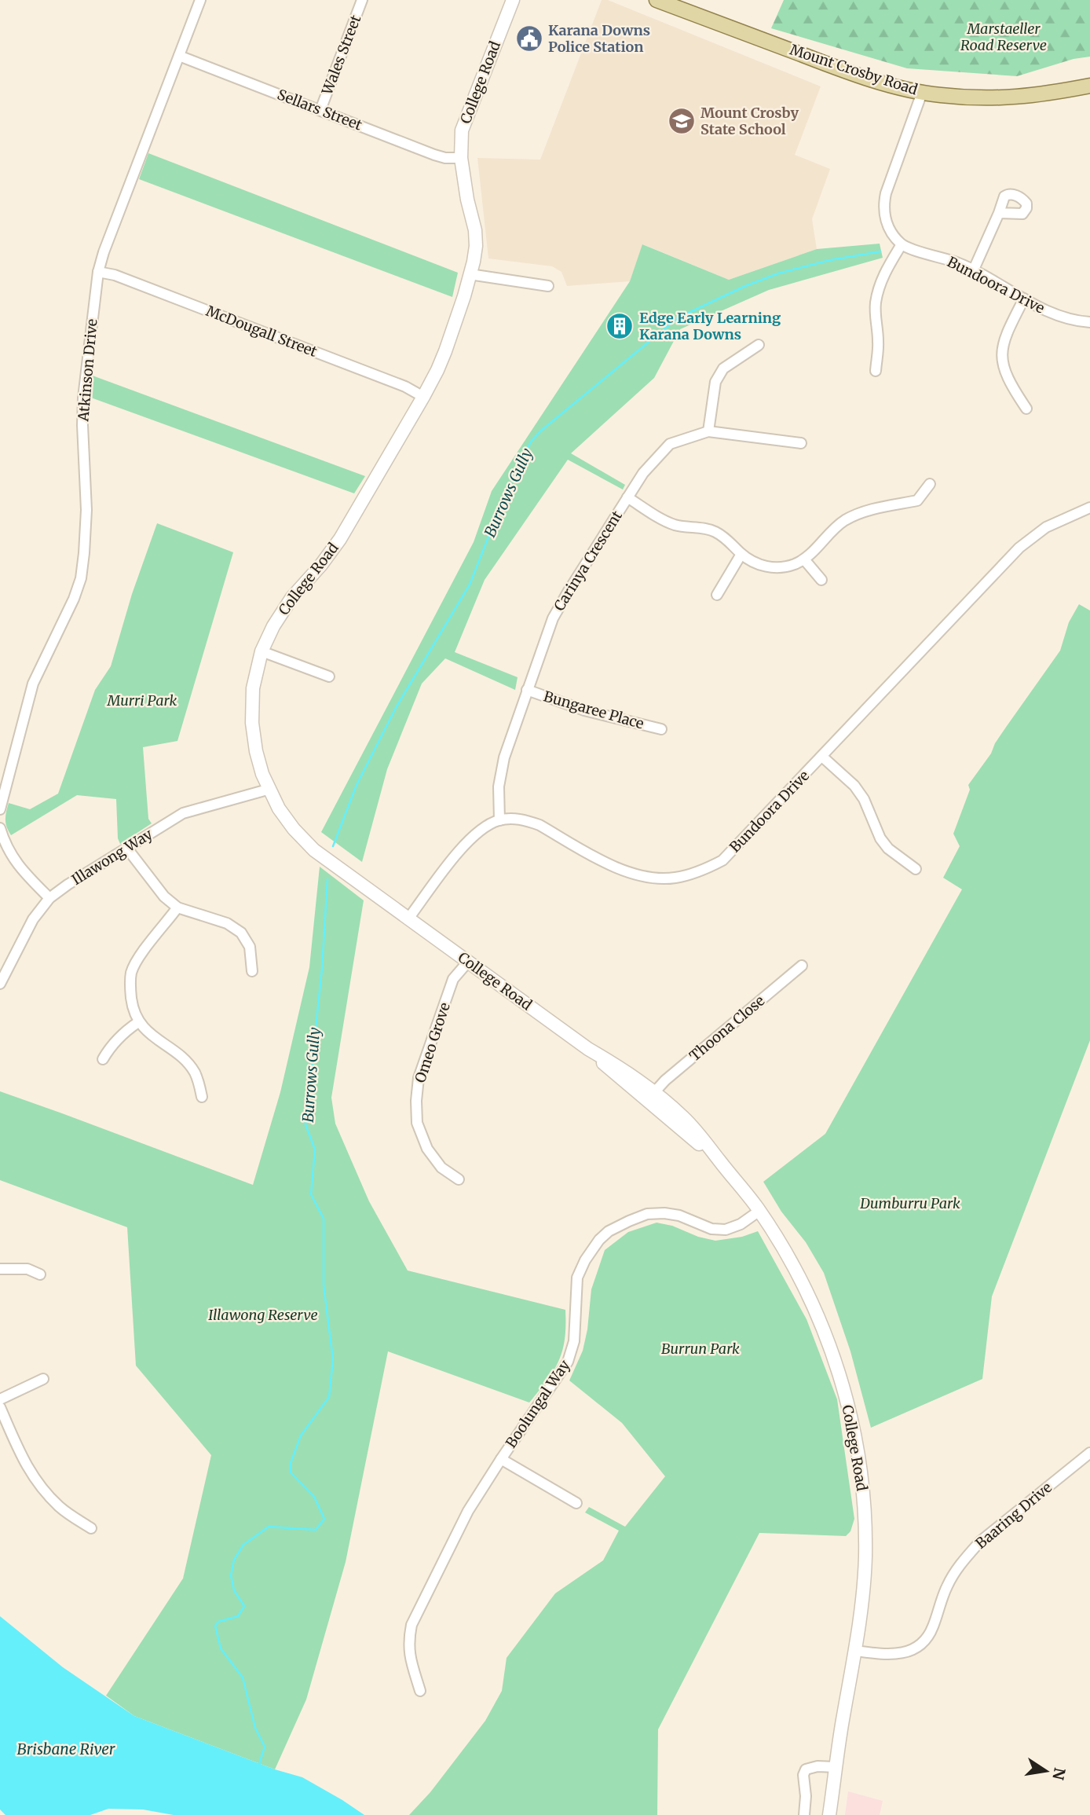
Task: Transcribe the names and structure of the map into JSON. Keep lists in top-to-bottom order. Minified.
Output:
{"streets":{"main road":["Mount Crosby Road","College Road"],"street":["Wales Street","Sellars Street","Bundoora Drive","McDougall Street","Atkinson Drive","Carinya Crescent","Bungaree Place","Illawong Way","Thoona Close","Omeo Grove","Boolungal Way","Baaring Drive"]},"crossings":[["Wales Street","Sellars Street"],["College Road","Sellars Street"],["College Road","Bundoora Drive"],["College Road","McDougall Street"],["College Road","Illawong Way"],["College Road","Thoona Close"],["College Road","Omeo Grove"],["College Road","Boolungal Way"],["College Road","Baaring Drive"],["Sellars Street","Atkinson Drive"],["Bundoora Drive","Carinya Crescent"],["McDougall Street","Atkinson Drive"],["Carinya Crescent","Bungaree Place"]],"water":["Burrows Gully","Brisbane River"],"parks":["Marstaeller Road Reserve","Murri Park","Dumburru Park","Illawong Reserve","Burrun Park"],"places":{"public building":["Karana Downs Police Station"],"school or university":["Mount Crosby State School"],"building":["Edge Early Learning Karana Downs"]},"north":"right"}
